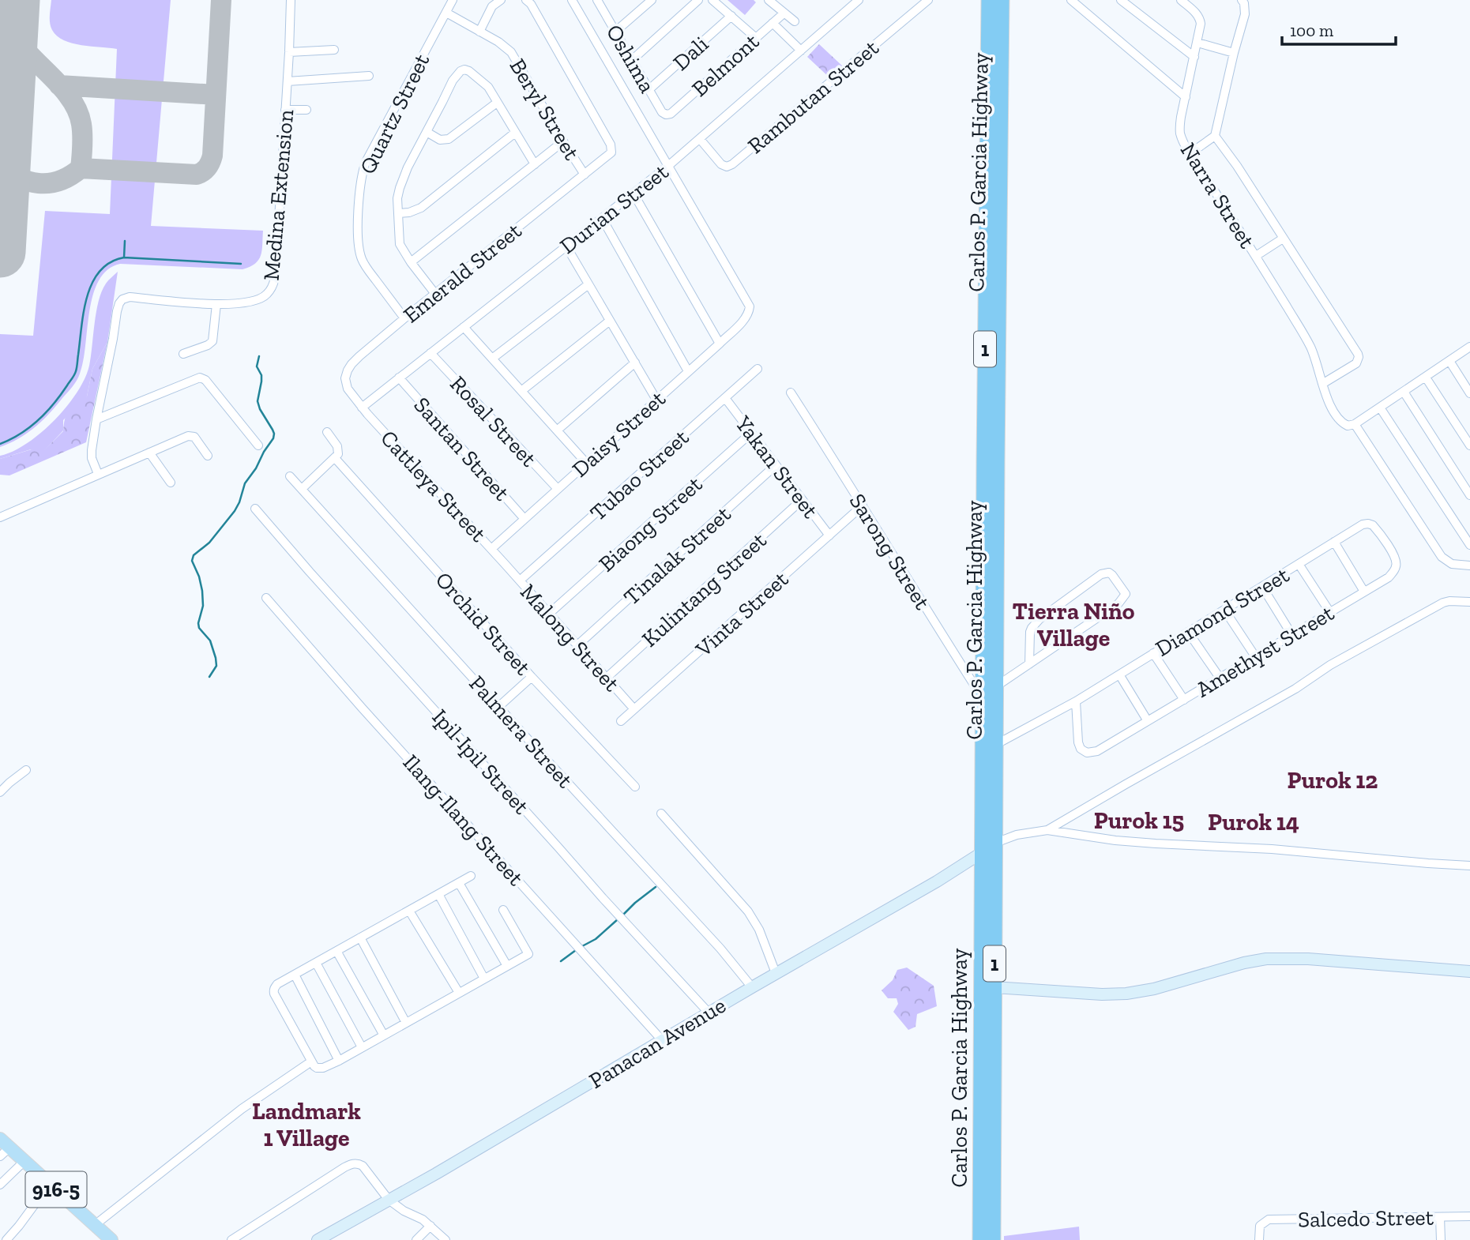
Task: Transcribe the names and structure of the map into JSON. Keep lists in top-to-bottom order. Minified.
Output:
{"streets":{"highway":["Carlos P. Garcia Highway","1"],"main road":["916-5"],"street":["Dali","Oshima","Belmont","Rambutan Street","Beryl Street","Quartz Street","Medina Extension","Narra Street","Durian Street","Emerald Street","Rosal Street","Daisy Street","Santan Street","Yakan Street","Tubao Street","Cattleya Street","Biaong Street","Sarong Street","Tinalak Street","Kulintang Street","Diamond Street","Vinta Street","Orchid Street","Malong Street","Amethyst Street","Palmera Street","Ipil-Ipil Street","Ilang-Ilang Street","Panacan Avenue","Salcedo Street"]},"crossings":[["Dali","Oshima"],["Oshima","Belmont"],["Rambutan Street","Durian Street"],["Beryl Street","Quartz Street"],["Beryl Street","Emerald Street"],["Quartz Street","Emerald Street"],["Carlos P. Garcia Highway","Sarong Street"],["Carlos P. Garcia Highway","Diamond Street"],["Carlos P. Garcia Highway","Panacan Avenue"],["Durian Street","Emerald Street"],["Durian Street","Rosal Street"],["Durian Street","Daisy Street"],["Durian Street","Santan Street"],["Durian Street","Cattleya Street"],["Emerald Street","Cattleya Street"],["Rosal Street","Daisy Street"],["Daisy Street","Santan Street"],["Daisy Street","Cattleya Street"],["Yakan Street","Tubao Street"],["Yakan Street","Biaong Street"],["Yakan Street","Tinalak Street"],["Yakan Street","Kulintang Street"],["Yakan Street","Vinta Street"],["Tubao Street","Malong Street"],["Cattleya Street","Malong Street"],["Biaong Street","Malong Street"],["Sarong Street","Vinta Street"],["Tinalak Street","Malong Street"],["Kulintang Street","Malong Street"],["Diamond Street","Amethyst Street"],["Vinta Street","Malong Street"],["Palmera Street","Panacan Avenue"],["Ipil-Ipil Street","Panacan Avenue"],["Ilang-Ilang Street","Panacan Avenue"]],"districts":["Tierra Niño Village","Purok 12","Purok 15","Purok 14","Landmark 1 Village"],"scale_bar":"100 m"}
